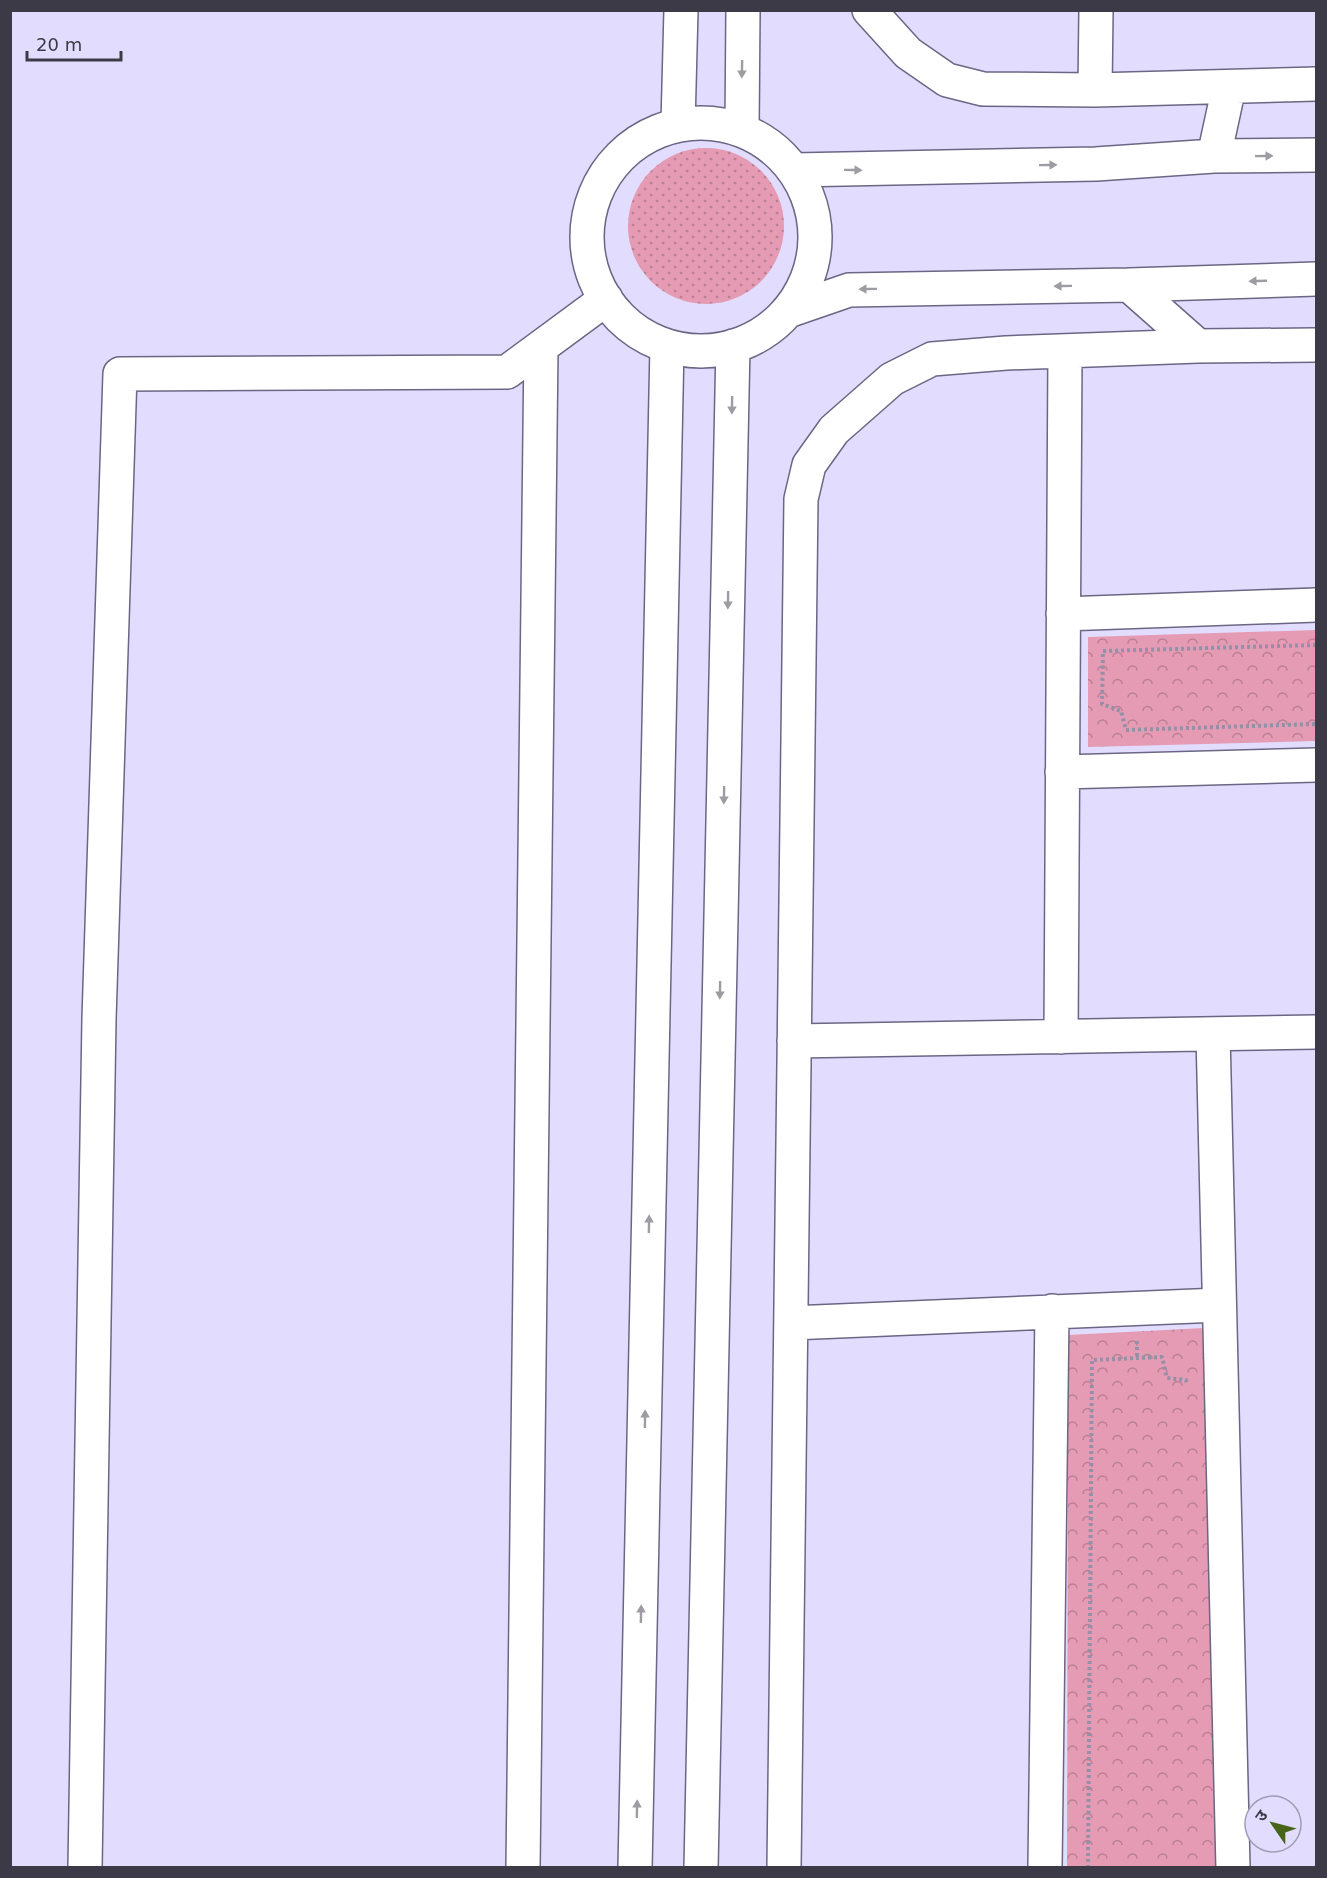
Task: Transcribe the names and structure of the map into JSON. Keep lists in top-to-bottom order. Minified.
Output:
{"scale_bar":"20 m","north":"top left"}
